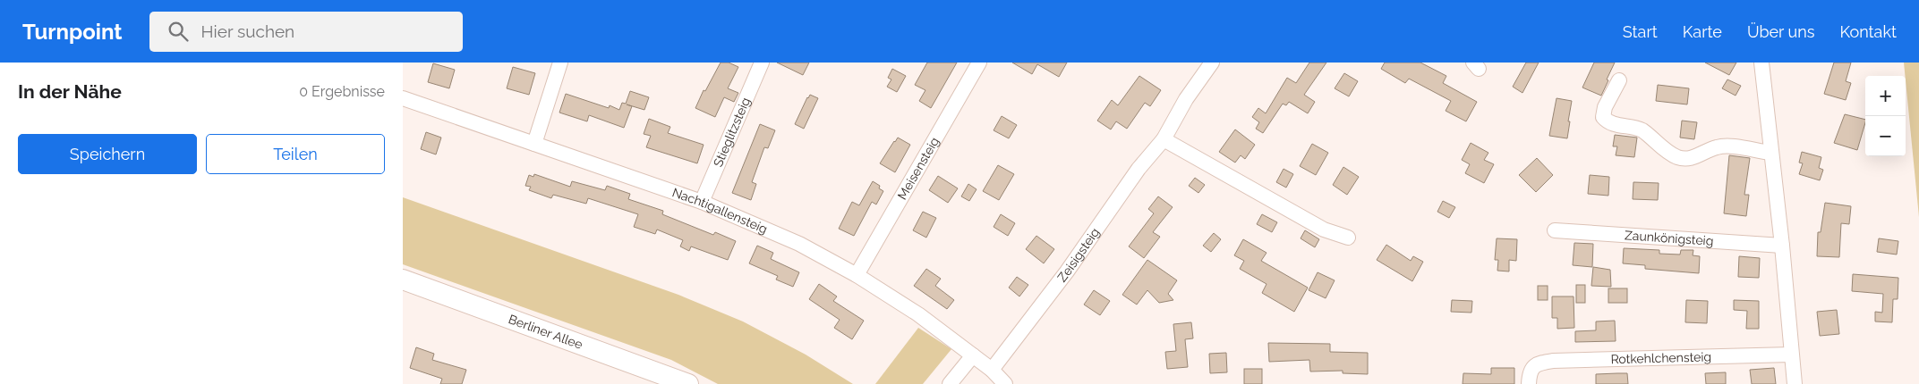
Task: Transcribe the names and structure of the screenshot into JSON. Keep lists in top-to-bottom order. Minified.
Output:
{"streets":{"main road":["Berliner Allee"],"street":["Stieglitzsteig","Meisensteig","Nachtigallensteig","Zaunkönigsteig","Zeisigsteig","Rotkehlchensteig"]},"crossings":[["Stieglitzsteig","Nachtigallensteig"],["Meisensteig","Nachtigallensteig"],["Nachtigallensteig","Zeisigsteig"]],"page":{"header":"Turnpoint","search":"Hier suchen","nav":["Start","Karte","Über uns","Kontakt"],"heading":["In der Nähe","0 Ergebnisse"],"map_buttons":["+","−"],"buttons":["Speichern","Teilen"]}}
